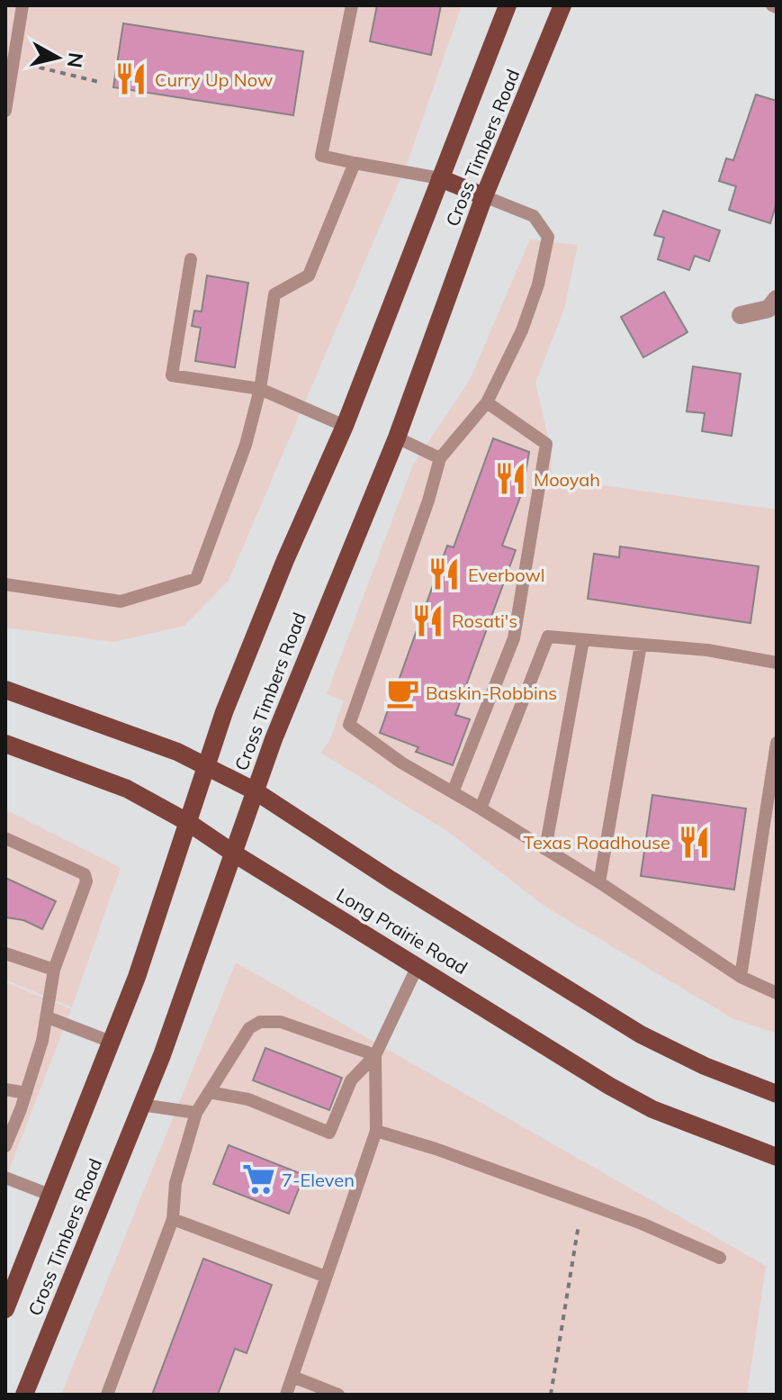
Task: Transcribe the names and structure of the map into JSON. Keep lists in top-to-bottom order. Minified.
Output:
{"streets":{"main road":["Cross Timbers Road","Long Prairie Road"]},"crossings":[["Cross Timbers Road","Long Prairie Road"]],"places":{"restaurant":["Curry Up Now","Mooyah","Everbowl","Rosati's","Texas Roadhouse"],"cafe":["Baskin-Robbins"],"supermarket":["7-Eleven"]},"north":"right"}
